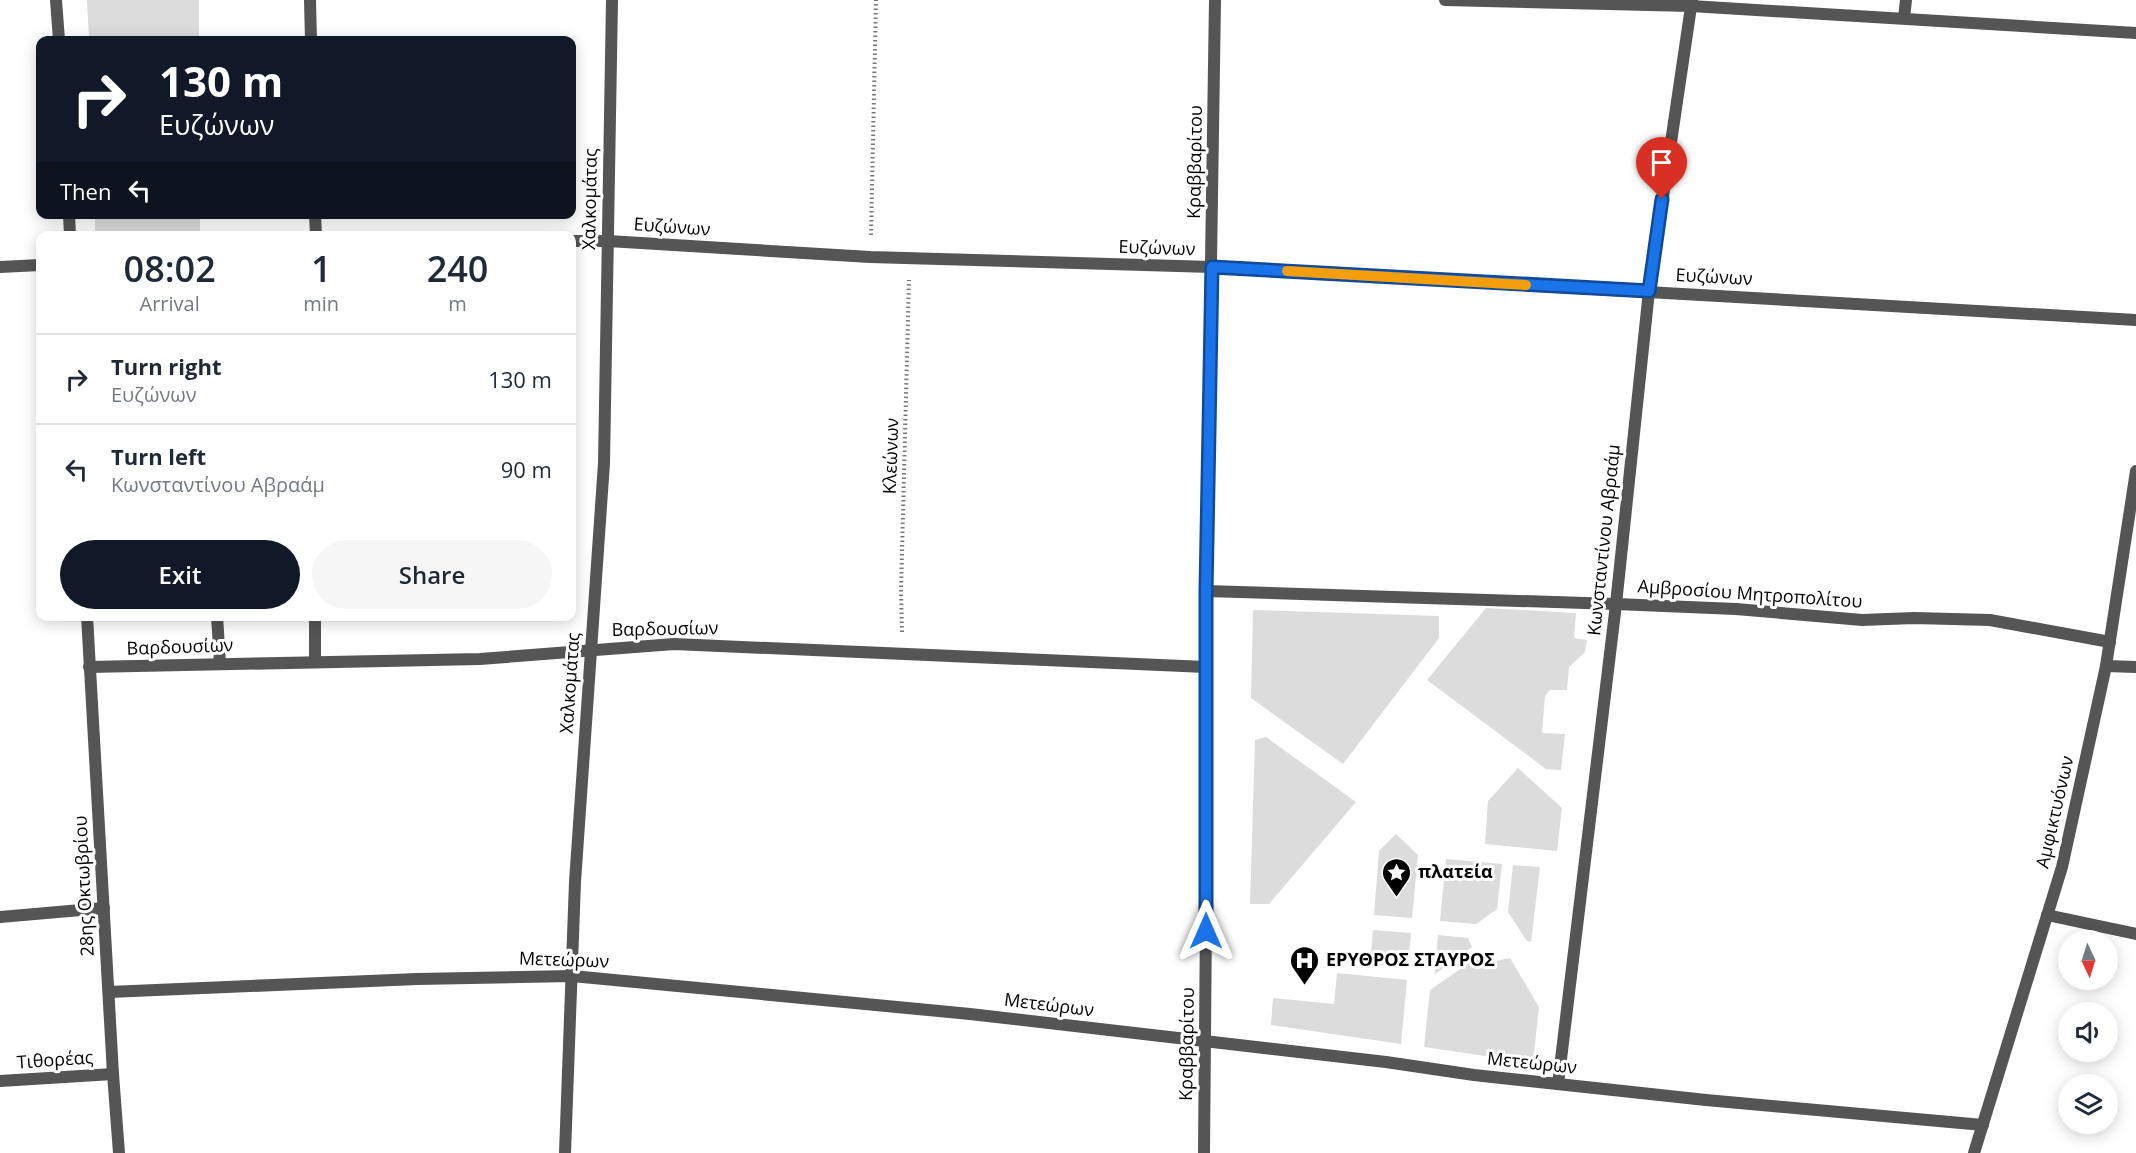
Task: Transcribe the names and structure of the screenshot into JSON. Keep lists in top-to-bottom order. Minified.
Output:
{"streets":{"street":["Κραββαρίτου","Χαλκομάτας","Ευζώνων","Κωνσταντίνου Αβραάμ","Αμβροσίου Μητροπολίτου","Βαρδουσίων","Αμφικτυόνων","28ης Οκτωβρίου","Μετεώρων","Τιθορέας"],"path":["Κλεώνων"]},"crossings":[["Κραββαρίτου","Ευζώνων"],["Κραββαρίτου","Αμβροσίου Μητροπολίτου"],["Κραββαρίτου","Βαρδουσίων"],["Κραββαρίτου","Μετεώρων"],["Χαλκομάτας","Ευζώνων"],["Χαλκομάτας","Βαρδουσίων"],["Χαλκομάτας","Μετεώρων"],["Ευζώνων","Κλεώνων"],["Ευζώνων","Κωνσταντίνου Αβραάμ"],["Κλεώνων","Βαρδουσίων"],["Κωνσταντίνου Αβραάμ","Αμβροσίου Μητροπολίτου"],["Κωνσταντίνου Αβραάμ","Μετεώρων"],["Αμβροσίου Μητροπολίτου","Αμφικτυόνων"],["Βαρδουσίων","28ης Οκτωβρίου"],["Αμφικτυόνων","Μετεώρων"],["28ης Οκτωβρίου","Μετεώρων"],["28ης Οκτωβρίου","Τιθορέας"]],"places":{"place":["πλατεία"],"hospital":["ΕΡΥΘΡΟΣ ΣΤΑΥΡΟΣ"]},"north":"bottom","page":{"turn":["130 m","Ευζώνων"],"then":"Then","eta":["08:02","Arrival","1","min","240","m"],"list":[{"name":"Turn right","note":"Ευζώνων","value":"130 m"},{"name":"Turn left","note":"Κωνσταντίνου Αβραάμ","value":"90 m"}],"buttons":["Exit","Share"]}}
